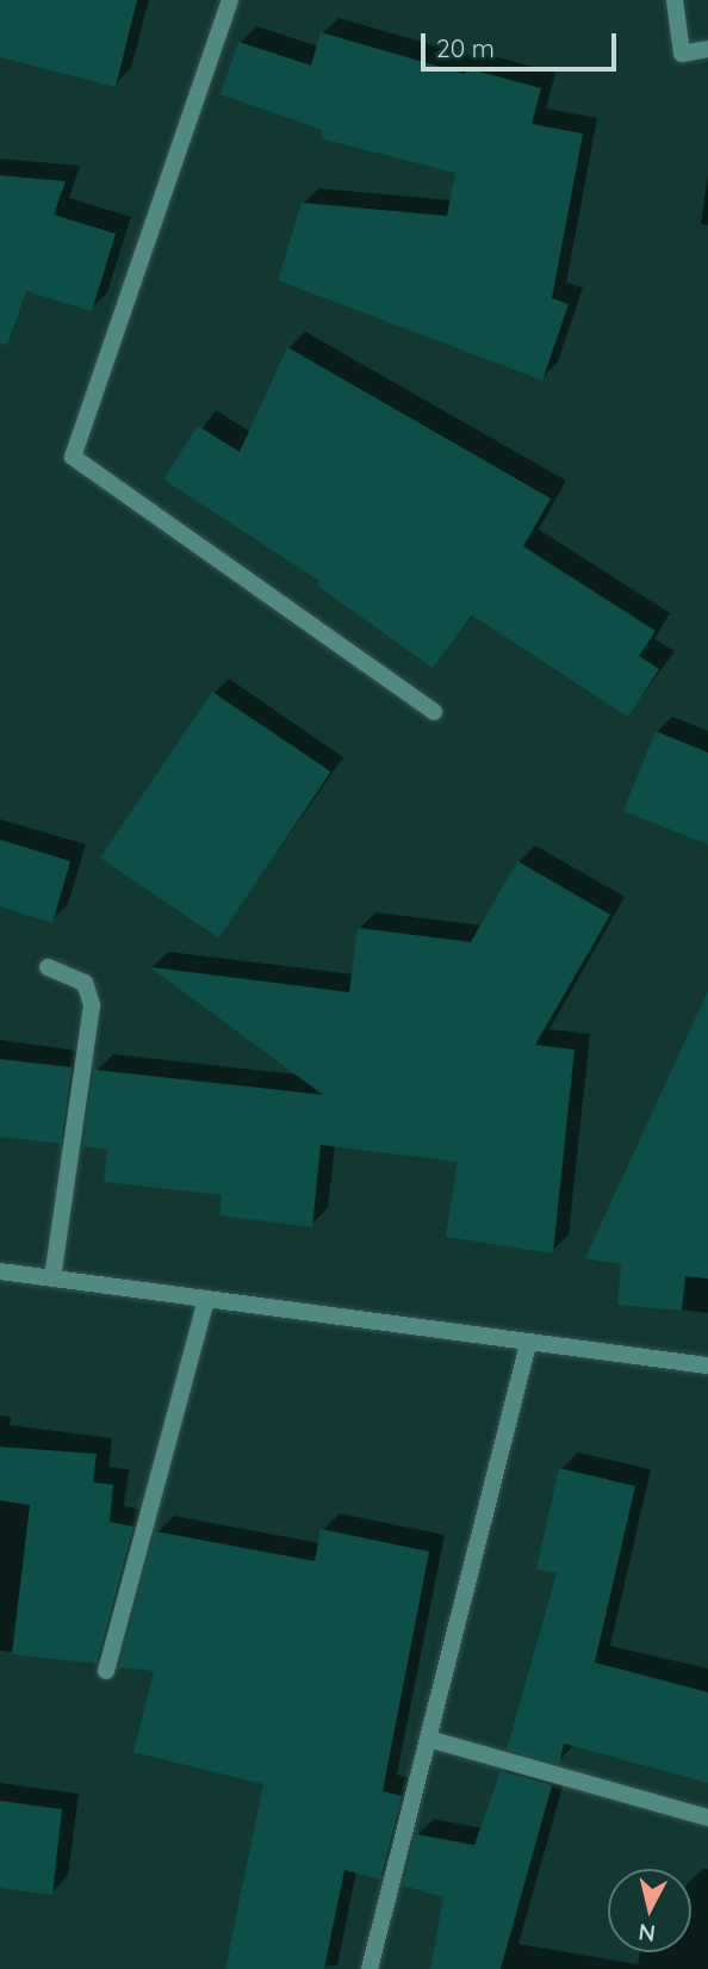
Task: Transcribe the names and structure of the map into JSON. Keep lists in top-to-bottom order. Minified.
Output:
{"scale_bar":"20 m","north":"bottom"}
